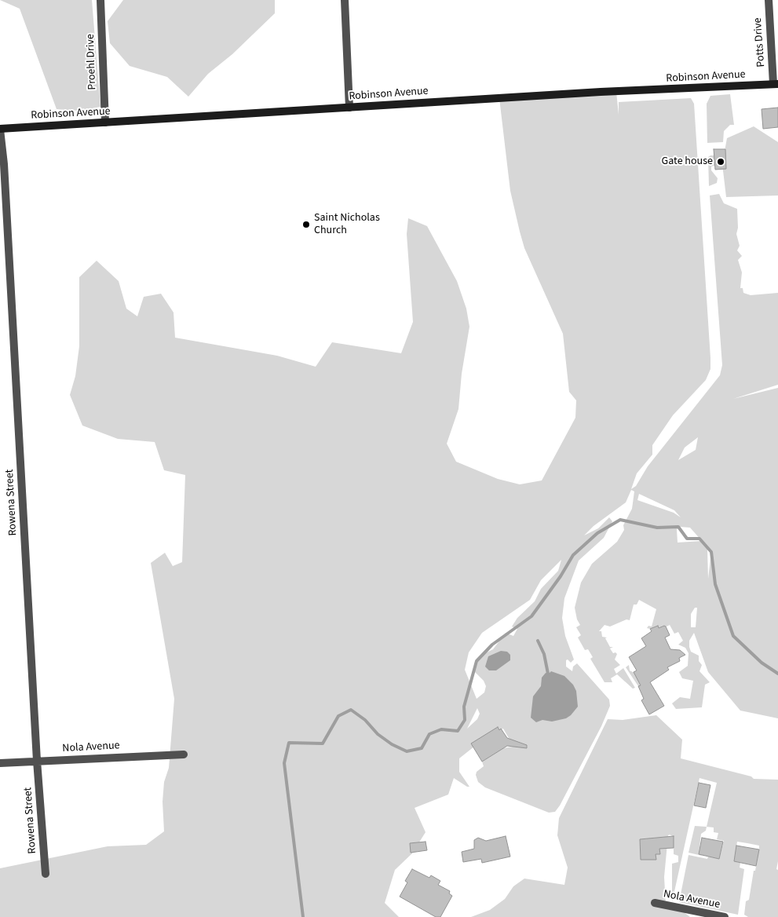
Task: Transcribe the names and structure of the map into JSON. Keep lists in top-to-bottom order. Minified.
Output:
{"streets":{"main road":["Robinson Avenue"],"street":["Potts Drive","Proehl Drive","Rowena Street","Nola Avenue"]},"crossings":[["Potts Drive","Robinson Avenue"],["Proehl Drive","Robinson Avenue"],["Robinson Avenue","Rowena Street"],["Rowena Street","Nola Avenue"]],"places":["Gate house","Saint Nicholas Church"]}
